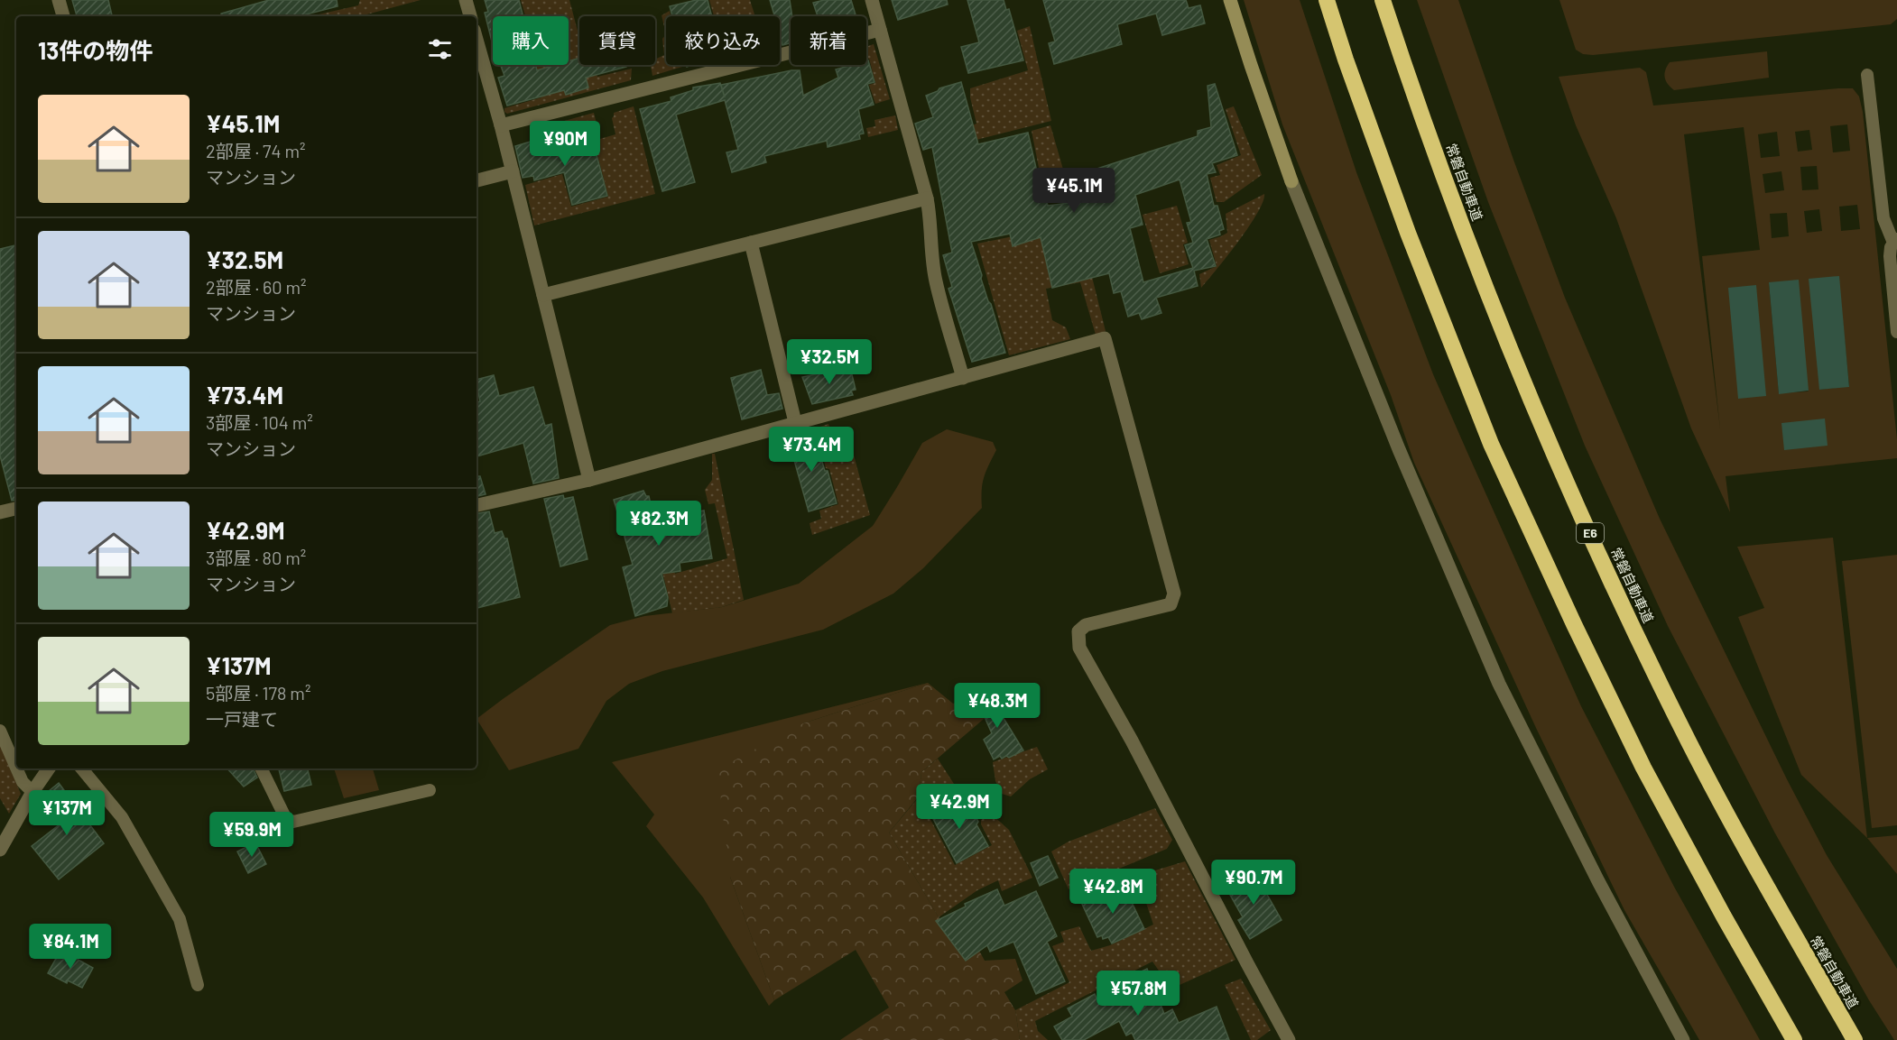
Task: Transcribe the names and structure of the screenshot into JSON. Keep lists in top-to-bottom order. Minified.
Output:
{"streets":{"highway":["常磐自動車道","E6"]},"page":{"chip":["購入","賃貸","絞り込み","新着"],"heading":"13件の物件","list":[{"name":"¥45.1M","note":"2部屋 · 74 m² · マンション"},{"name":"¥32.5M","note":"2部屋 · 60 m² · マンション"},{"name":"¥73.4M","note":"3部屋 · 104 m² · マンション"},{"name":"¥42.9M","note":"3部屋 · 80 m² · マンション"},{"name":"¥137M","note":"5部屋 · 178 m² · 一戸建て"}],"price":["¥90M","¥45.1M","¥32.5M","¥73.4M","¥82.3M","¥48.3M","¥42.9M","¥137M","¥59.9M","¥90.7M","¥42.8M","¥84.1M","¥57.8M"]}}
